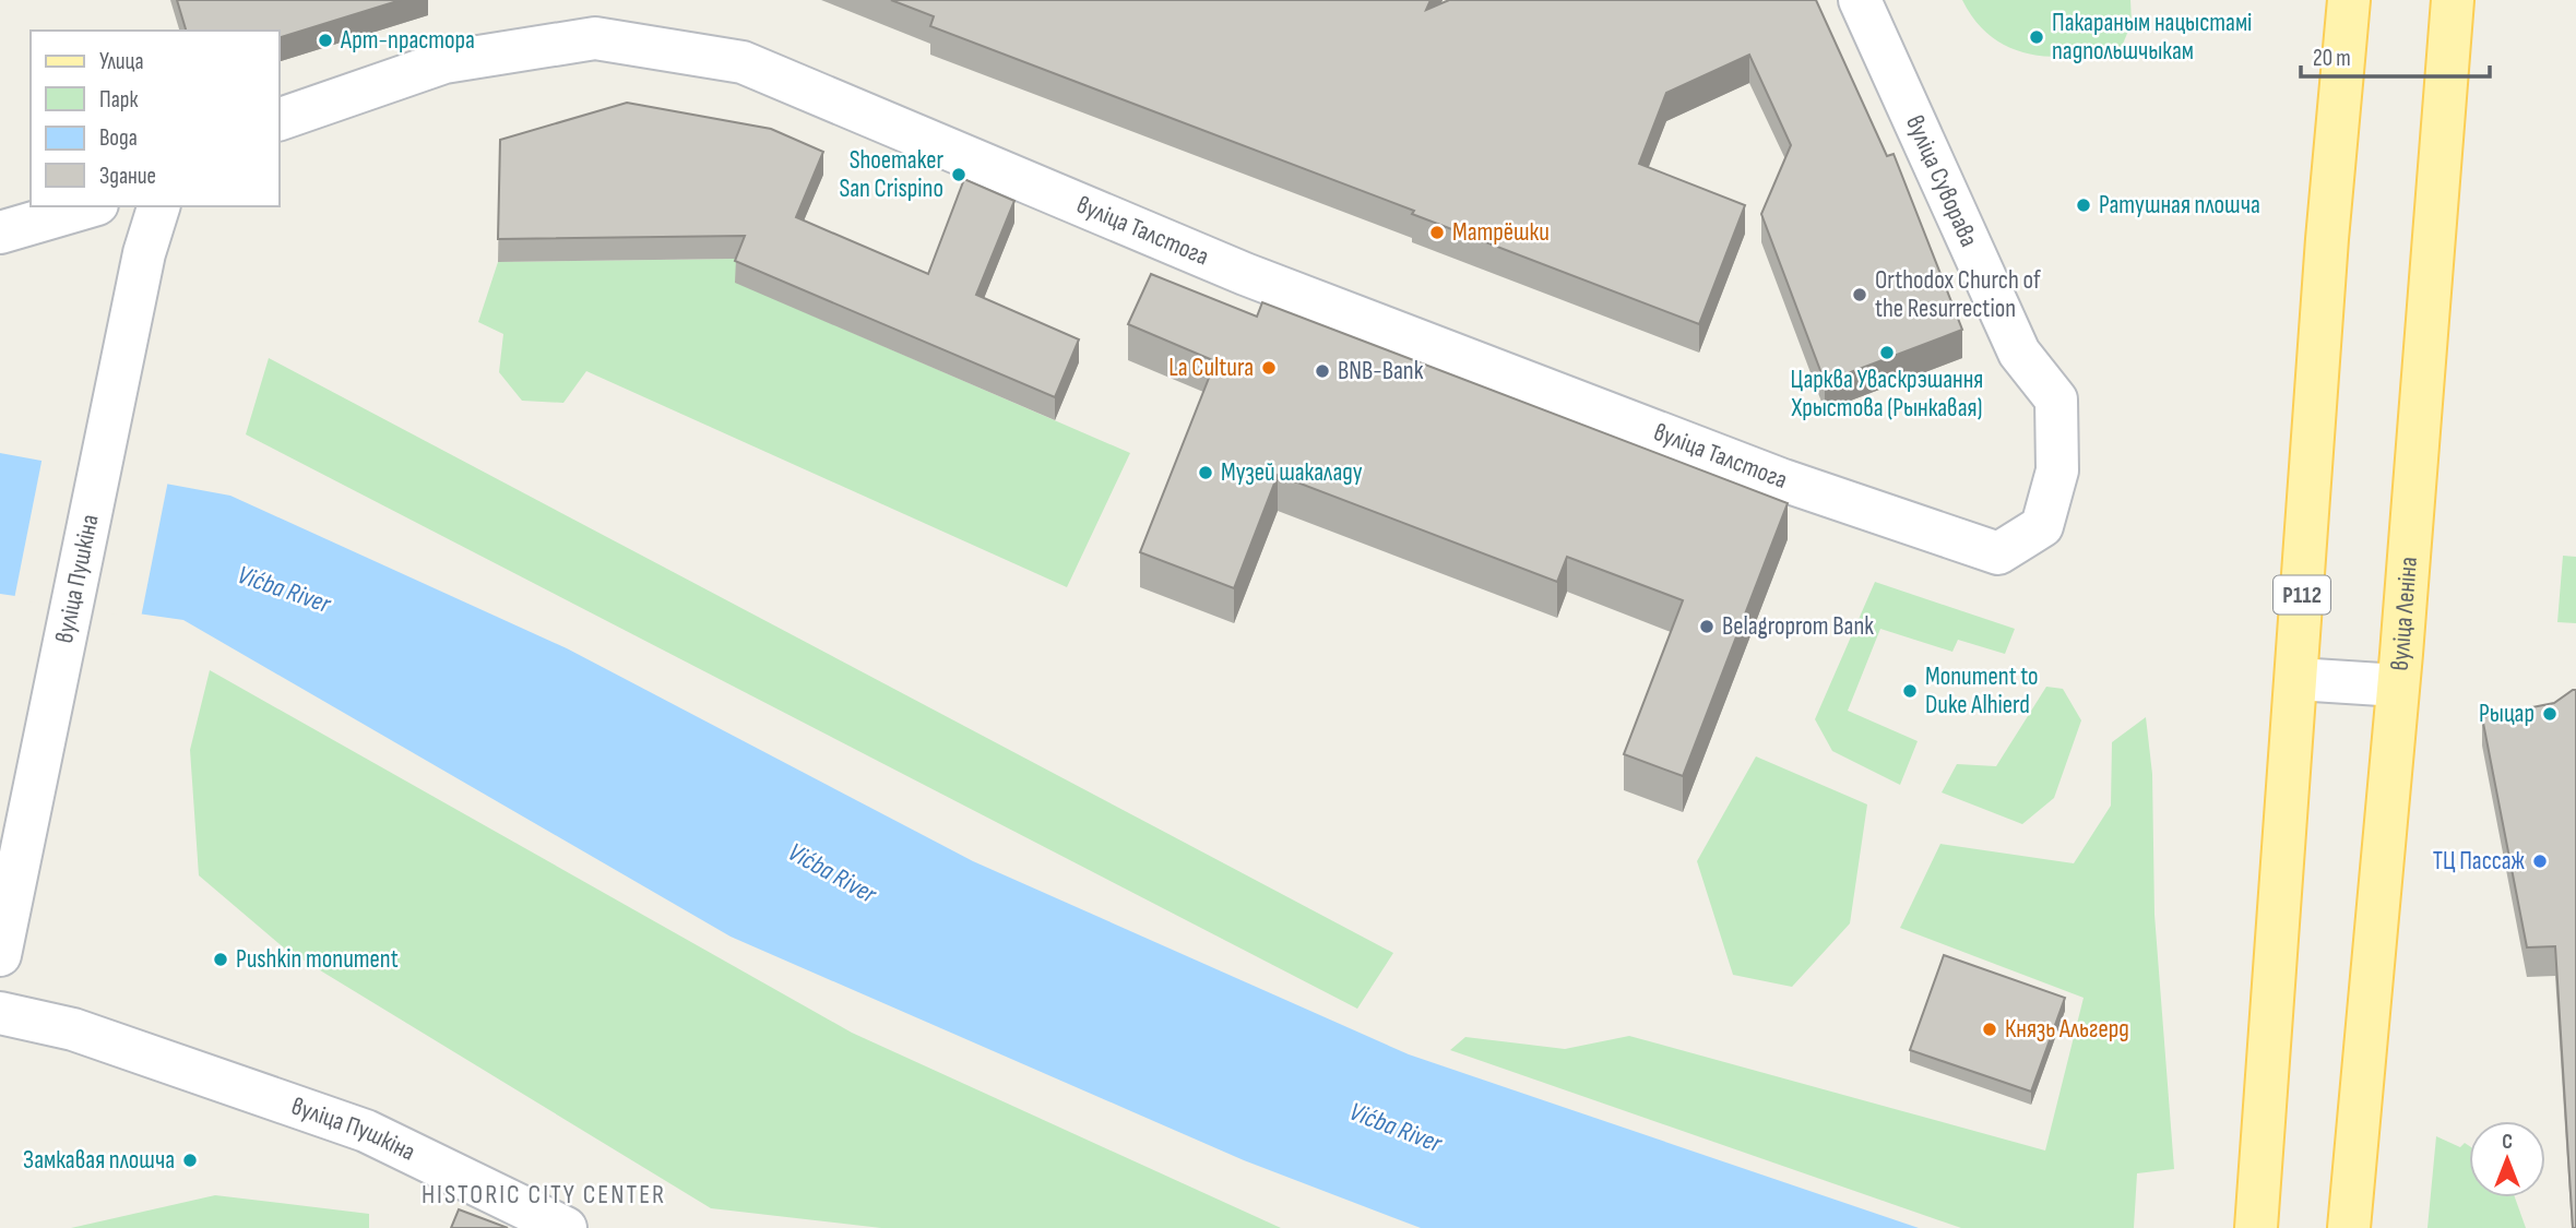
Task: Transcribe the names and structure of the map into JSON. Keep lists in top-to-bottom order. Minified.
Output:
{"streets":{"main road":["Р112","вуліца Леніна"],"street":["вуліца Суворава","вуліца Талстога","вуліца Пушкіна"]},"crossings":[["вуліца Суворава","вуліца Талстога"]],"districts":["HISTORIC CITY CENTER"],"water":["Vićba River"],"places":["Пакараным нацыстамі падпольшчыкам","Арт-прастора","Shoemaker San Crispino","Ратушная плошча","Матрёшки","Orthodox Church of the Resurrection","Царква Уваскрэшання Хрыстова (Рынкавая)","La Cultura","BNB-Bank","Музей шакаладу","Belagroprom Bank","Monument to Duke Alhierd","Рыцар","ТЦ Пассаж","Pushkin monument","Князь Альгерд","Замкавая плошча"],"legend":["Улица","Парк","Вода","Здание"],"scale_bar":"20 m","north":"top"}
